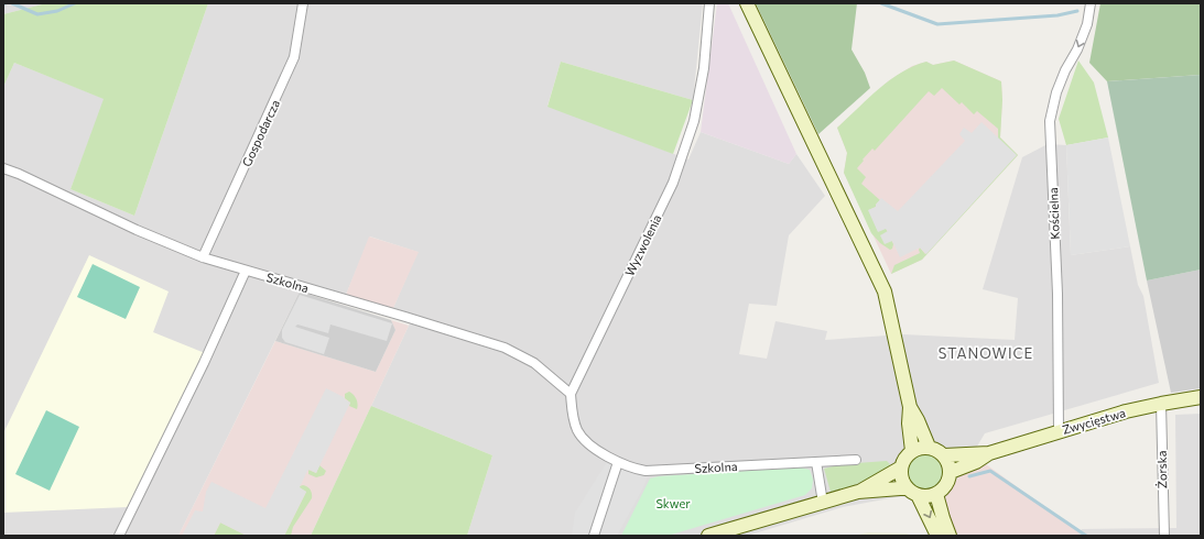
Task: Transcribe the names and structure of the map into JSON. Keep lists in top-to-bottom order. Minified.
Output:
{"streets":{"main road":["Zwycięstwa"],"street":["Gospodarcza","Kościelna","Wyzwolenia","Szkolna","Żorska"]},"crossings":[["Gospodarcza","Szkolna"],["Kościelna","Zwycięstwa"],["Wyzwolenia","Szkolna"],["Zwycięstwa","Żorska"]],"one_way":["Kościelna"],"districts":["STANOWICE"],"parks":["Skwer"]}
